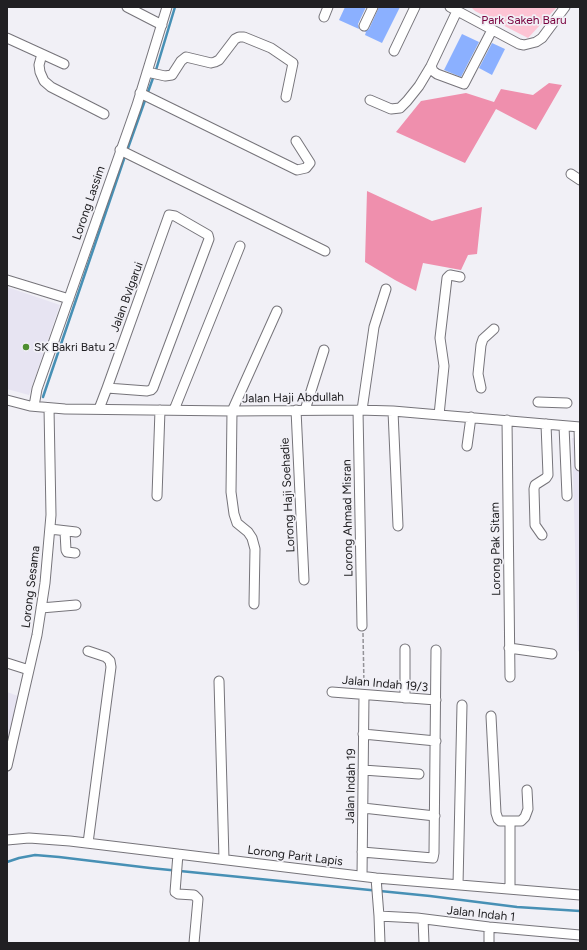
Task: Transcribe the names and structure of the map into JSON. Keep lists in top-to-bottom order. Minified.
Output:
{"streets":{"street":["Lorong Lassim","Jalan Bvlgarui","Jalan Haji Abdullah","Lorong Haji Soehadie","Lorong Ahmad Misran","Lorong Pak Sitam","Lorong Sesama","Jalan Indah 19/3","Jalan Indah 19","Lorong Parit Lapis","Jalan Indah 1"]},"crossings":[["Lorong Lassim","Jalan Haji Abdullah"],["Jalan Bvlgarui","Jalan Haji Abdullah"],["Jalan Haji Abdullah","Lorong Haji Soehadie"],["Jalan Haji Abdullah","Lorong Ahmad Misran"],["Jalan Haji Abdullah","Lorong Pak Sitam"],["Jalan Haji Abdullah","Lorong Sesama"],["Jalan Indah 19/3","Jalan Indah 19"],["Jalan Indah 19","Lorong Parit Lapis"]],"parks":["Park Sakeh Baru"],"places":["SK Bakri Batu 2"]}
